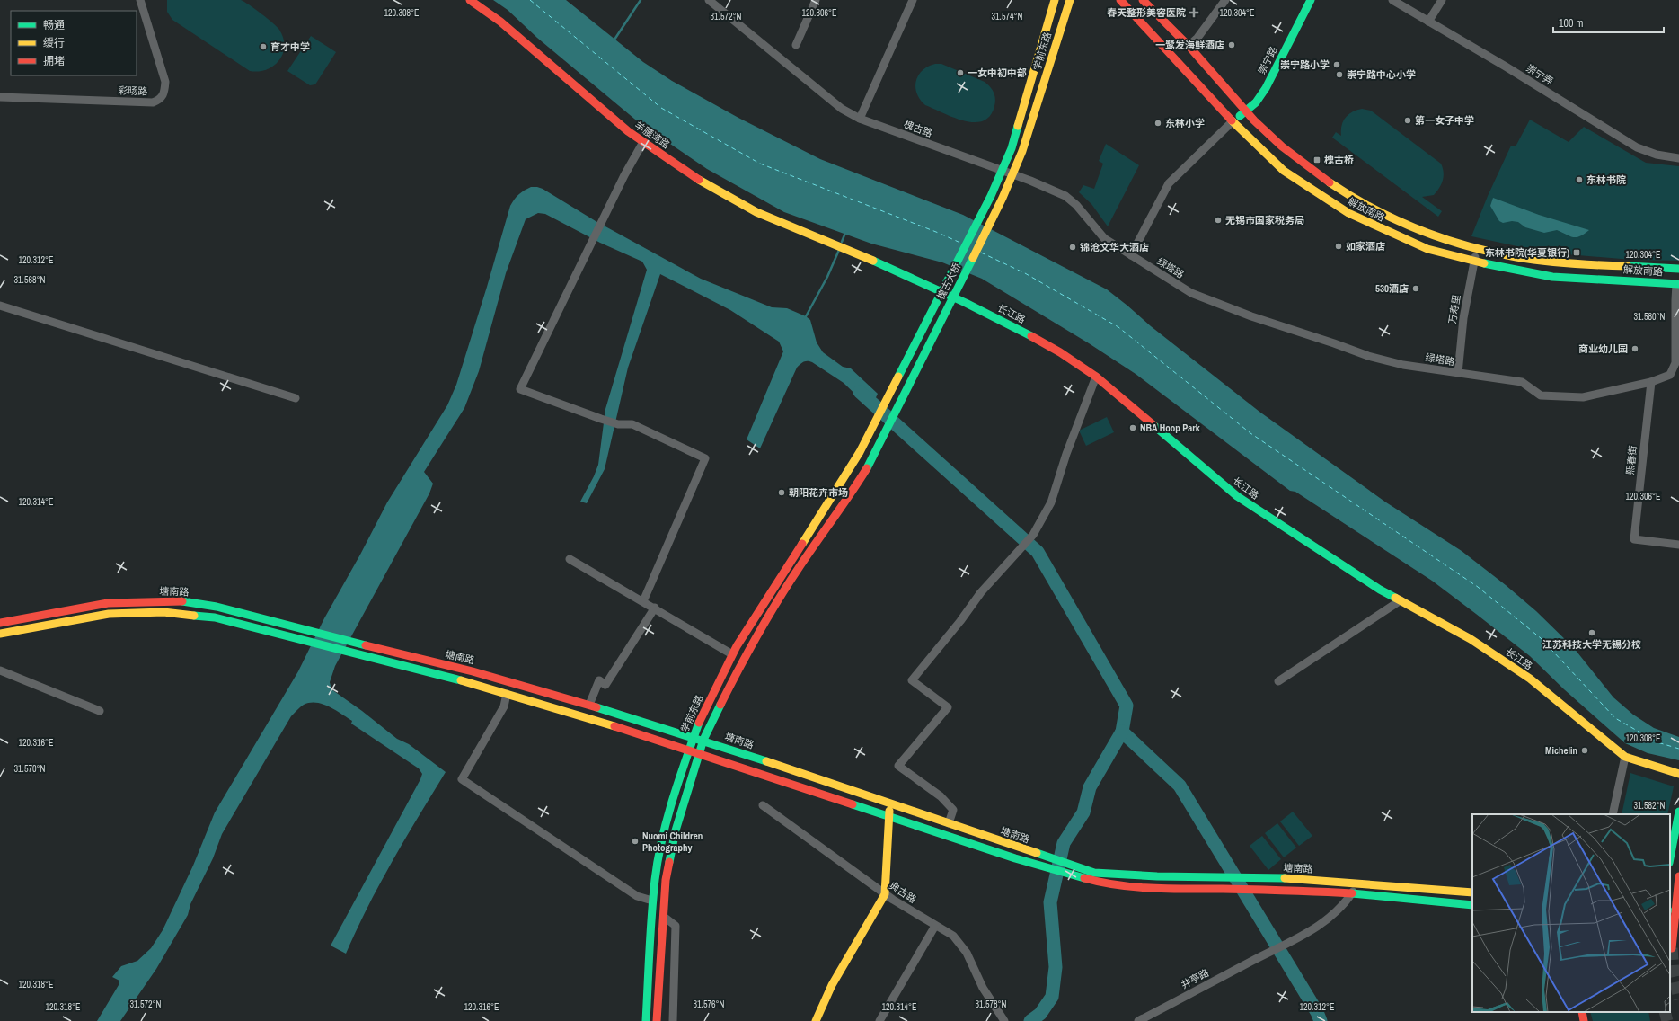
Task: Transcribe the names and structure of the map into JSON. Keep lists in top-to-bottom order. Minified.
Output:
{"streets":{"main road":["学前东路","崇宁路","羊腰湾路","解放南路","槐古大桥","长江路","塘南路"],"street":["崇宁弄","彩旸路","槐古路","绿塔路","万寿里","熙春街","典古路","井亭路"]},"crossings":[["学前东路","槐古大桥"],["学前东路","塘南路"],["崇宁路","解放南路"],["槐古路","绿塔路"],["羊腰湾路","长江路"],["解放南路","绿塔路"],["解放南路","万寿里"],["绿塔路","万寿里"],["绿塔路","熙春街"],["槐古大桥","塘南路"],["塘南路","井亭路"]],"places":{"health":["春天整形美容医院"],"other":["一鹭发海鲜酒店","育才中学","崇宁路小学","一女中初中部","崇宁路中心小学","第一女子中学","东林小学","东林书院","无锡市国家税务局","如家酒店","锦沧文华大酒店","530酒店","商业幼儿园","NBA Hoop Park","朝阳花卉市场","江苏科技大学无锡分校","Michelin","Nuomi Children Photography"],"transit":["槐古桥","东林书院(华夏银行)"]},"legend":["畅通","缓行","拥堵"],"scale_bar":"100 m","coordinates":["120.304°E","120.306°E","120.308°E","31.572°N","31.574°N","120.312°E","31.568°N","31.580°N","120.314°E","120.316°E","31.570°N","31.582°N","120.318°E","31.576°N","31.578°N"]}
